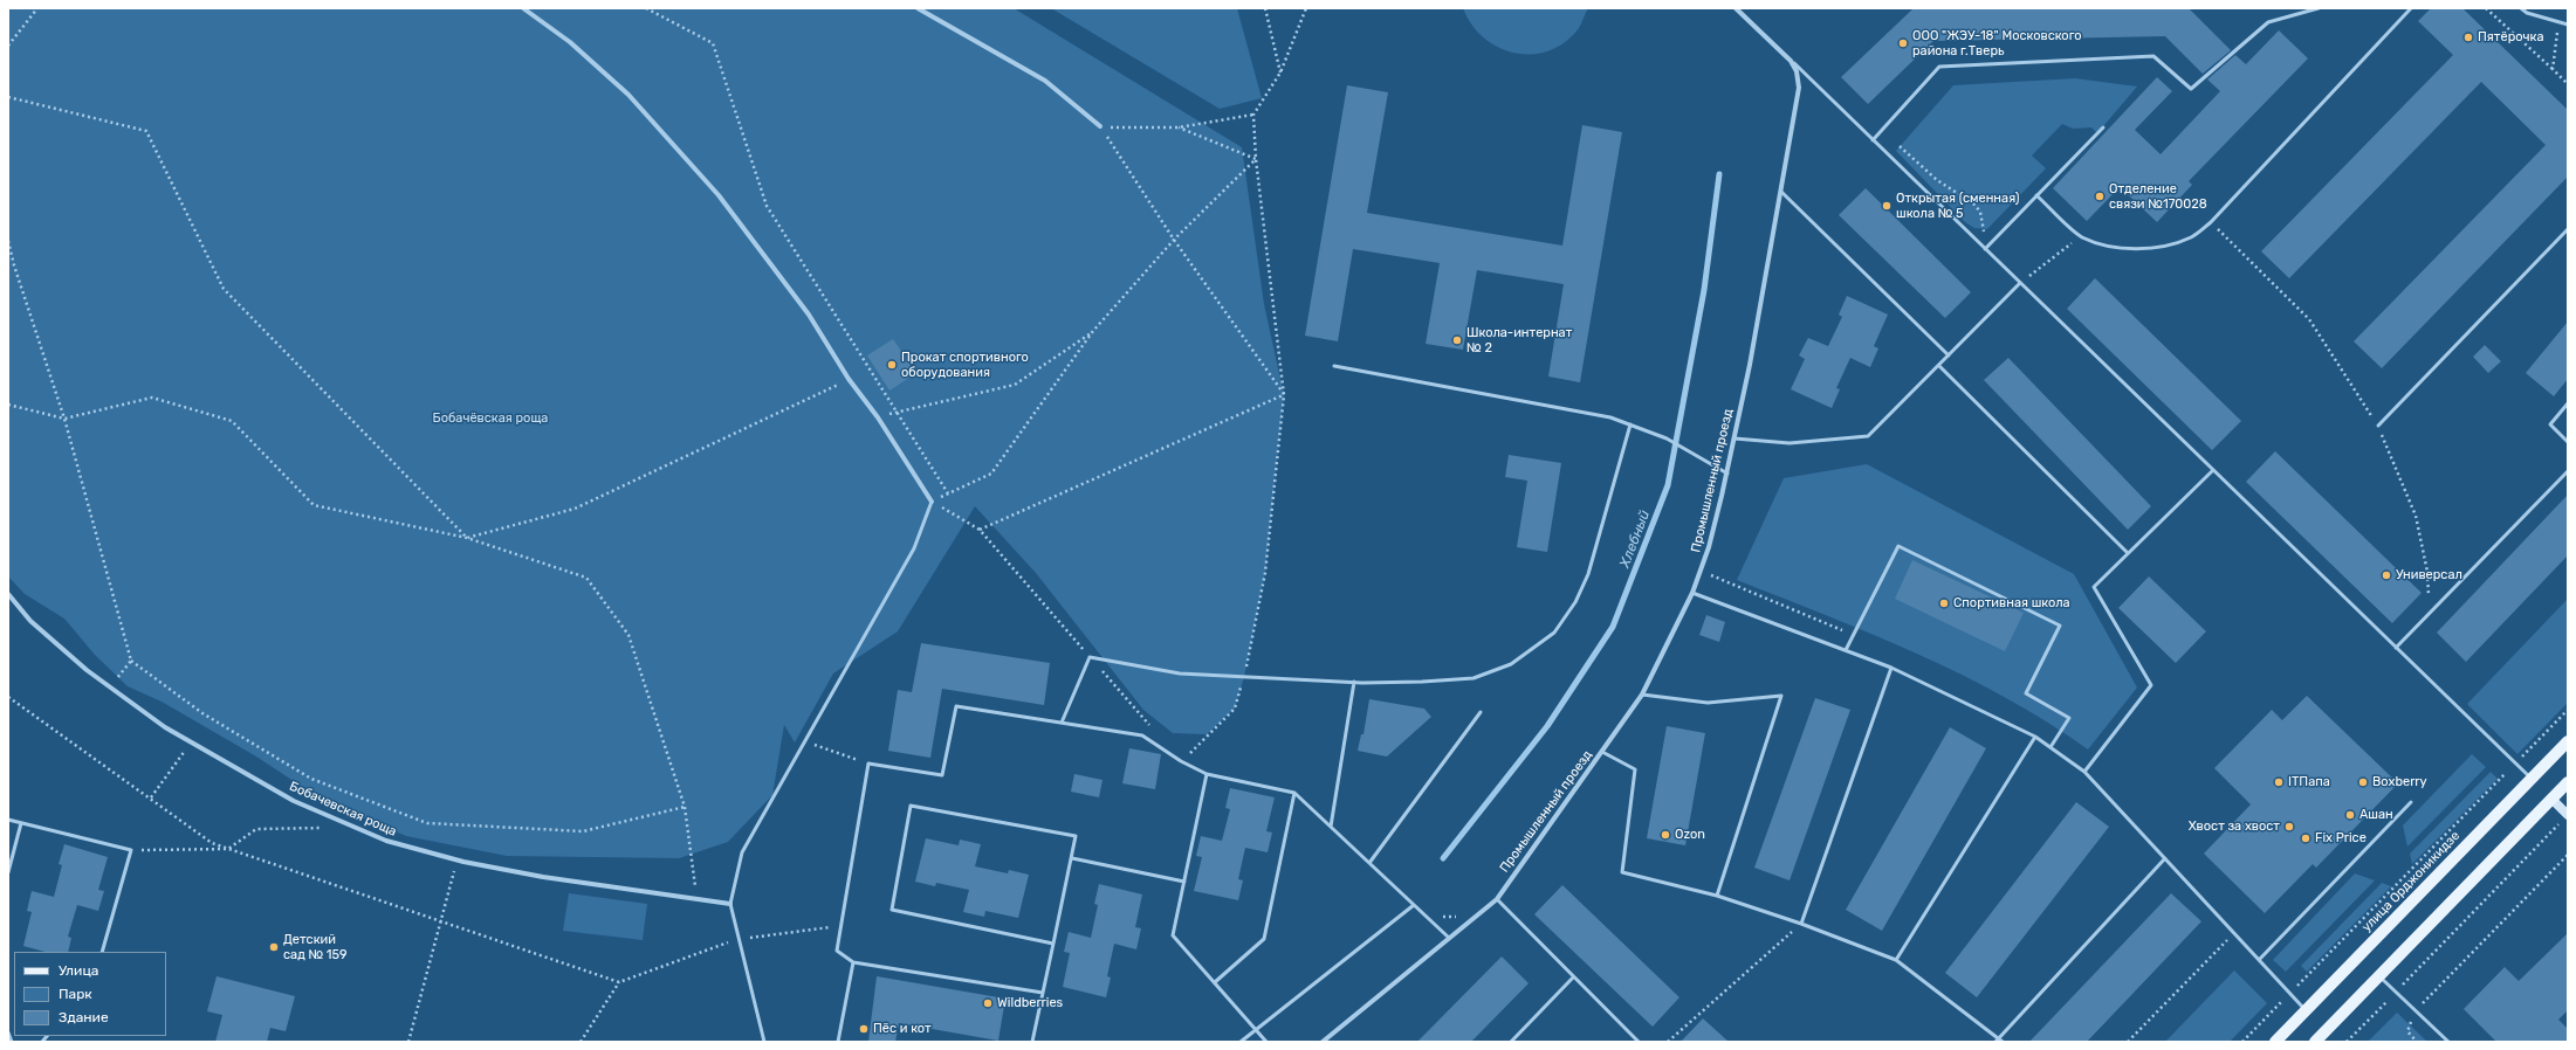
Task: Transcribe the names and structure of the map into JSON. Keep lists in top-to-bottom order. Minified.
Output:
{"streets":{"main road":["улица Орджоникидзе"],"street":["Промышленный проезд","Бобачевская роща"]},"water":["Хлебный"],"parks":["Бобачёвская роща"],"places":["Пятёрочка","ООО \"ЖЭУ-18\" Московского района г.Тверь","Отделение связи №170028","Открытая (сменная) школа № 5","Школа-интернат № 2","Прокат спортивного оборудования","Универсал","Спортивная школа","ITПапа","Boxberry","Ашан","Хвост за хвост","Ozon","Fix Price","Детский сад № 159","Wildberries","Пёс и кот"],"legend":["Улица","Парк","Здание"]}
